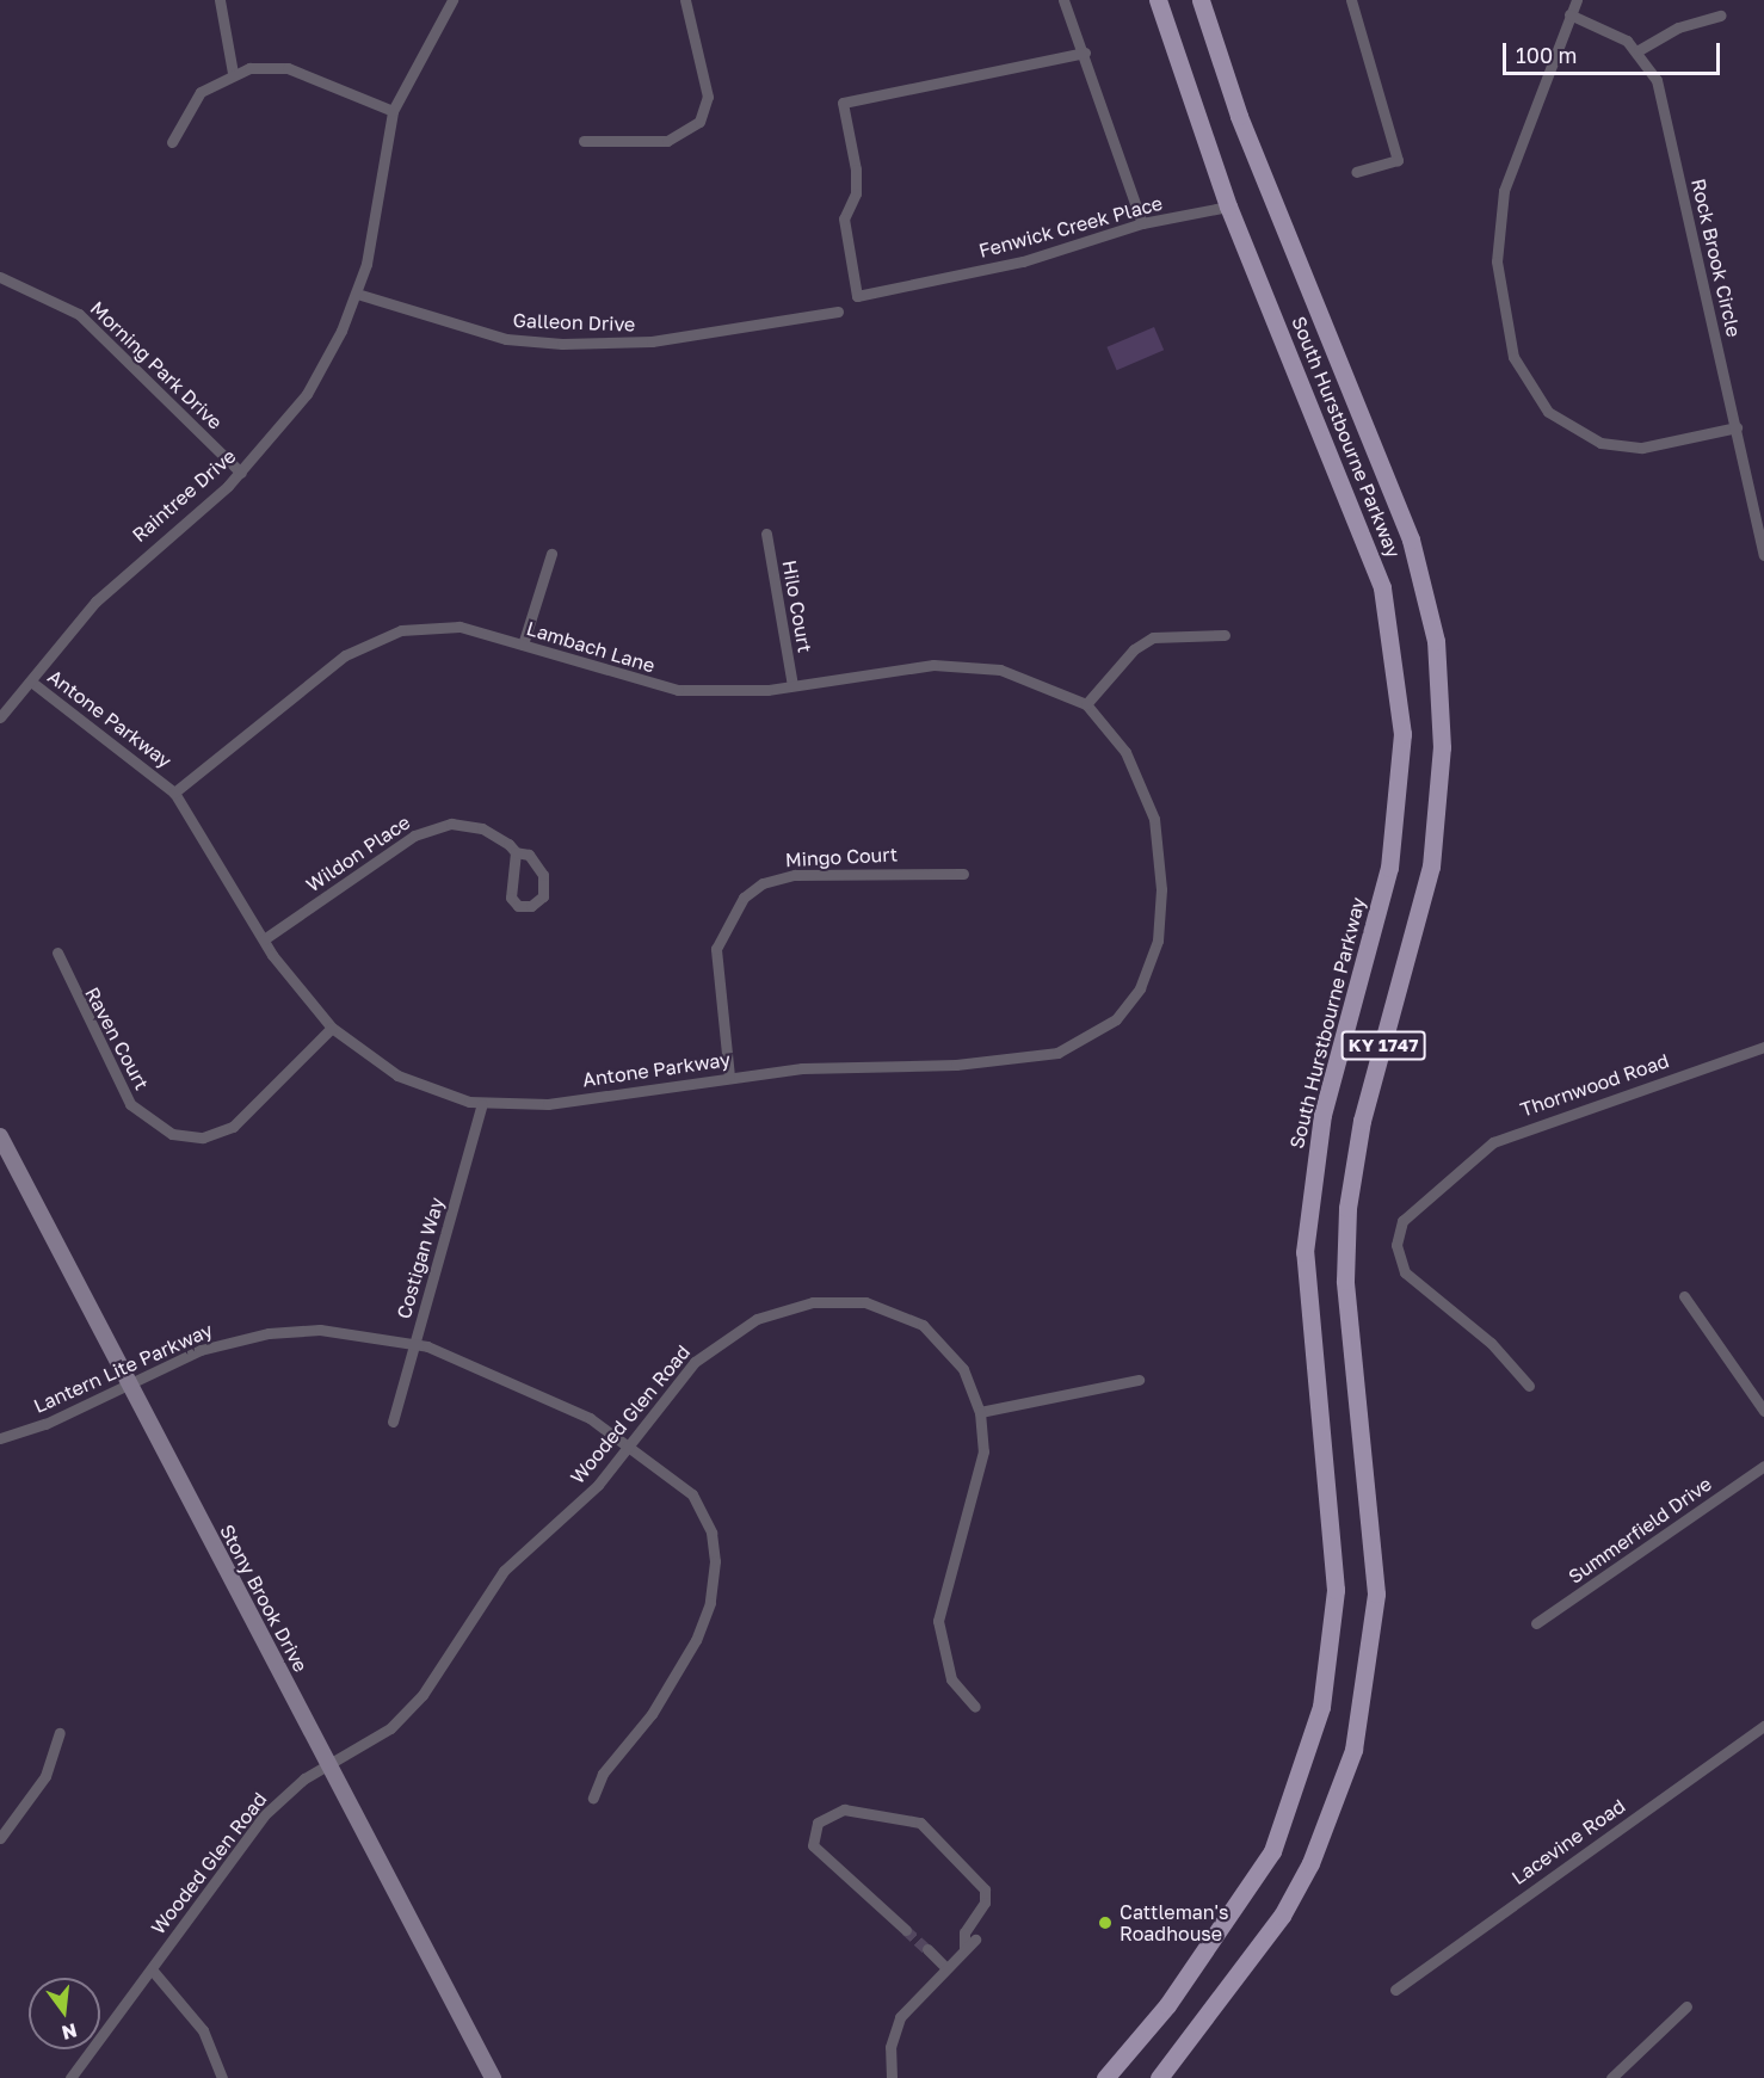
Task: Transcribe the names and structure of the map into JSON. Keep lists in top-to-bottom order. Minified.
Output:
{"streets":{"main road":["South Hurstbourne Parkway","KY 1747"],"street":["Fenwick Creek Place","Rock Brook Circle","Galleon Drive","Morning Park Drive","Raintree Drive","Hilo Court","Lambach Lane","Antone Parkway","Wildon Place","Mingo Court","Raven Court","Thornwood Road","Costigan Way","Lantern Lite Parkway","Wooded Glen Road","Summerfield Drive","Stony Brook Drive","Lacevine Road"]},"crossings":[["Fenwick Creek Place","South Hurstbourne Parkway"],["Galleon Drive","Raintree Drive"],["Morning Park Drive","Raintree Drive"],["Raintree Drive","Antone Parkway"],["Hilo Court","Lambach Lane"],["Lambach Lane","Antone Parkway"],["Antone Parkway","Wildon Place"],["Antone Parkway","Mingo Court"],["Antone Parkway","Raven Court"],["Antone Parkway","Costigan Way"],["Costigan Way","Lantern Lite Parkway"],["Lantern Lite Parkway","Wooded Glen Road"],["Lantern Lite Parkway","Stony Brook Drive"],["Wooded Glen Road","Stony Brook Drive"]],"places":["Cattleman's Roadhouse"],"scale_bar":"100 m","north":"bottom"}
